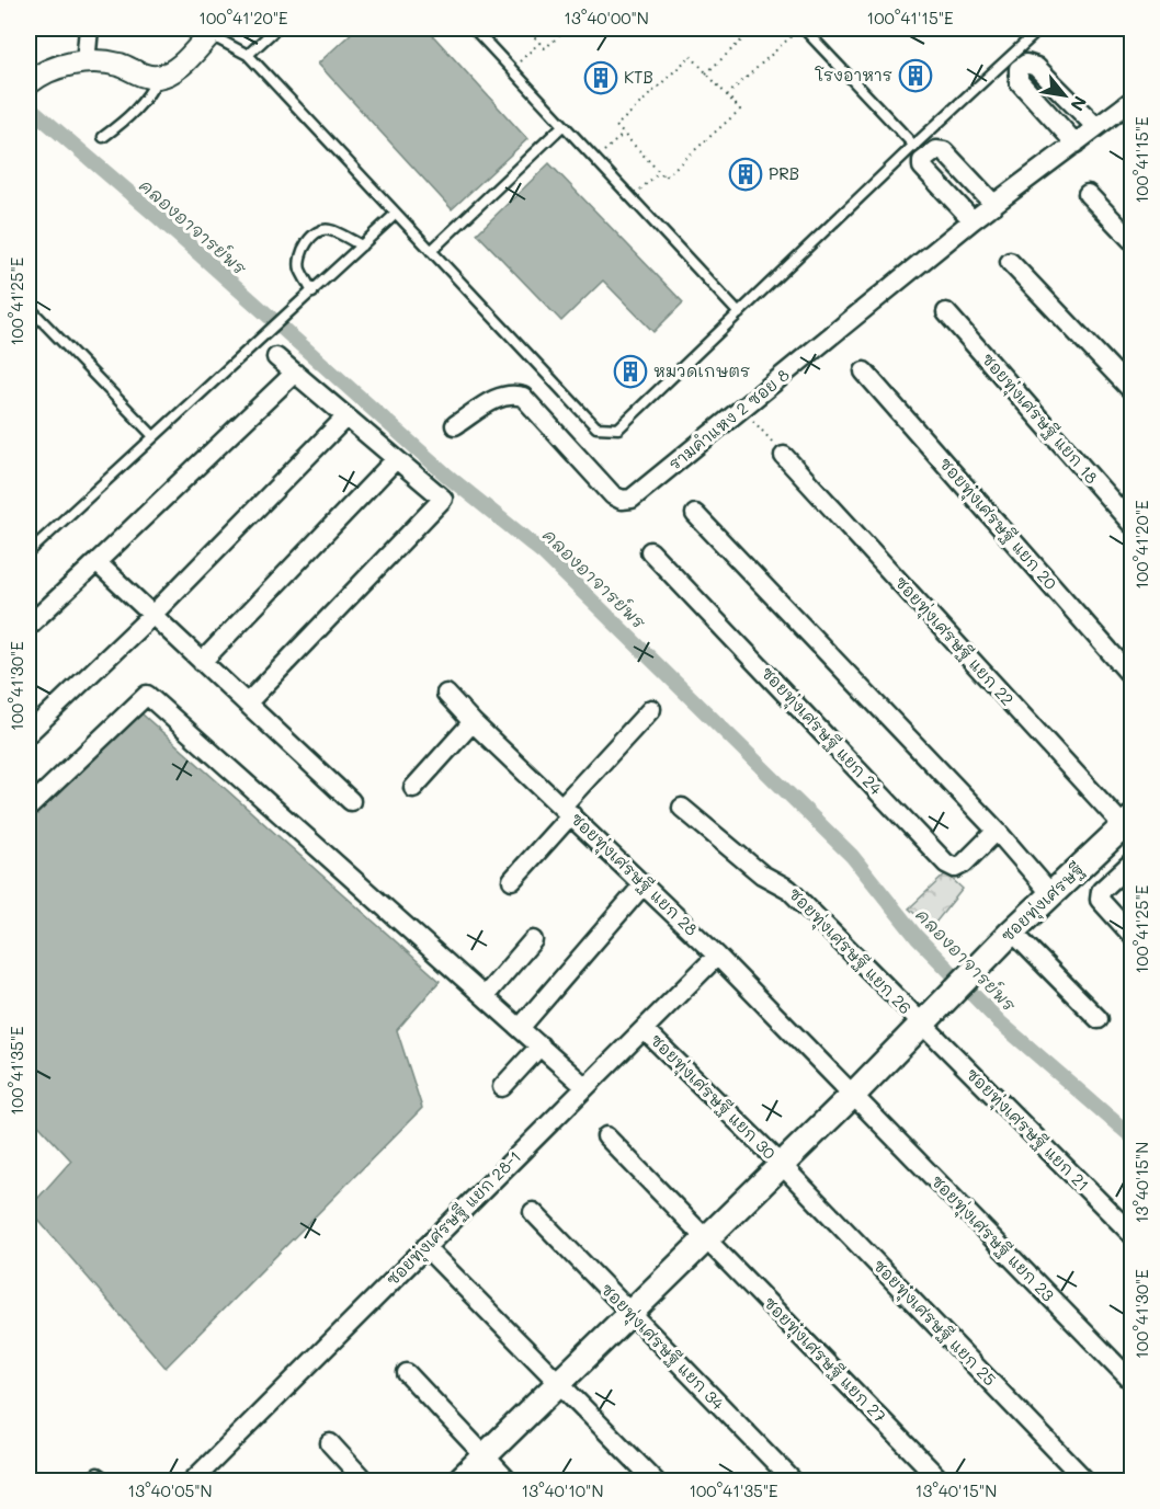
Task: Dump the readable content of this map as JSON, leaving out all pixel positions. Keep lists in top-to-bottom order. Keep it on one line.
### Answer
{"streets":{"main road":["ซอยทุ่งเศรษฐี"],"street":["ซอยทุ่งเศรษฐี แยก 18","รามคำแหง 2 ซอย 8","ซอยทุ่งเศรษฐี แยก 20","ซอยทุ่งเศรษฐี แยก 22","ซอยทุ่งเศรษฐี แยก 24","ซอยทุ่งเศรษฐี แยก 28","ซอยทุ่งเศรษฐี แยก 26","ซอยทุ่งเศรษฐี แยก 30","ซอยทุ่งเศรษฐี แยก 21","ซอยทุ่งเศรษฐี แยก 28-1","ซอยทุ่งเศรษฐี แยก 23","ซอยทุ่งเศรษฐี แยก 25","ซอยทุ่งเศรษฐี แยก 34","ซอยทุ่งเศรษฐี แยก 27"]},"crossings":[["ซอยทุ่งเศรษฐี แยก 22","ซอยทุ่งเศรษฐี"],["ซอยทุ่งเศรษฐี แยก 28","ซอยทุ่งเศรษฐี"],["ซอยทุ่งเศรษฐี แยก 28","ซอยทุ่งเศรษฐี แยก 28-1"],["ซอยทุ่งเศรษฐี แยก 28","ซอยทุ่งเศรษฐี แยก 23"],["ซอยทุ่งเศรษฐี","ซอยทุ่งเศรษฐี แยก 26"],["ซอยทุ่งเศรษฐี","ซอยทุ่งเศรษฐี แยก 30"],["ซอยทุ่งเศรษฐี","ซอยทุ่งเศรษฐี แยก 21"],["ซอยทุ่งเศรษฐี","ซอยทุ่งเศรษฐี แยก 23"],["ซอยทุ่งเศรษฐี","ซอยทุ่งเศรษฐี แยก 25"],["ซอยทุ่งเศรษฐี","ซอยทุ่งเศรษฐี แยก 34"],["ซอยทุ่งเศรษฐี","ซอยทุ่งเศรษฐี แยก 27"],["ซอยทุ่งเศรษฐี แยก 26","ซอยทุ่งเศรษฐี แยก 21"],["ซอยทุ่งเศรษฐี แยก 30","ซอยทุ่งเศรษฐี แยก 28-1"],["ซอยทุ่งเศรษฐี แยก 30","ซอยทุ่งเศรษฐี แยก 25"]],"water":["คลองอาจารย์พร"],"places":{"building":["โรงอาหาร","KTB","PRB","หมวดเกษตร"]},"north":"bottom right","coordinates":["100°41'20\"E","13°40'00\"N","100°41'15\"E","100°41'25\"E","100°41'30\"E","100°41'35\"E","13°40'15\"N","13°40'05\"N","13°40'10\"N"]}
